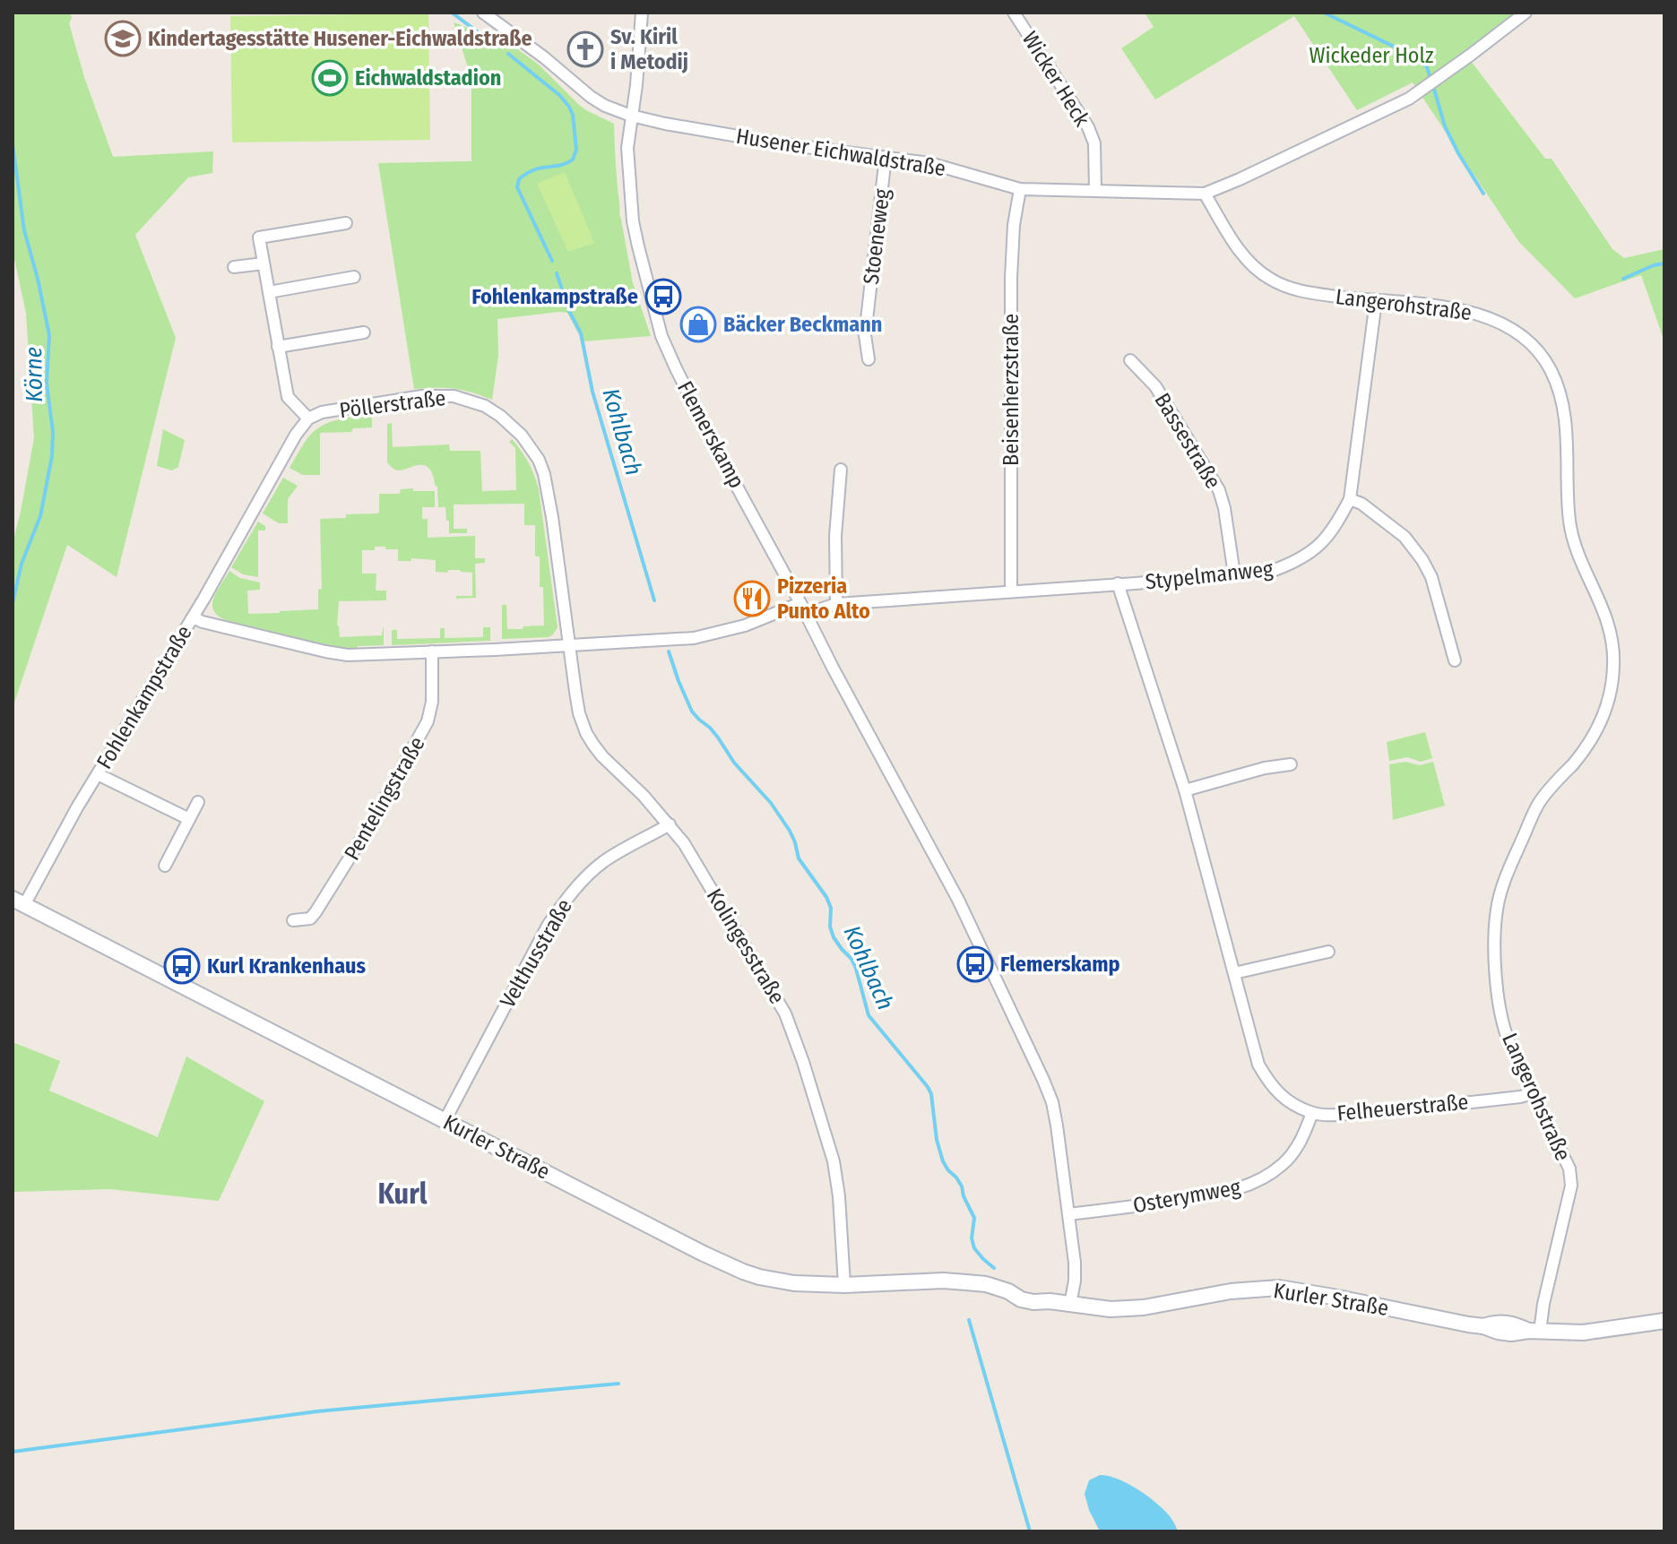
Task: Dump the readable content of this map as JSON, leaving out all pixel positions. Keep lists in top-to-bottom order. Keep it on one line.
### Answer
{"streets":{"main road":["Kurler Straße"],"street":["Wicker Heck","Husener Eichwaldstraße","Stoeneweg","Langerohstraße","Beisenherzstraße","Pöllerstraße","Flemerskamp","Bassestraße","Stypelmanweg","Fohlenkampstraße","Pentelingstraße","Kolingesstraße","Velthusstraße","Felheuerstraße","Osterymweg"]},"crossings":[["Wicker Heck","Husener Eichwaldstraße"],["Husener Eichwaldstraße","Stoeneweg"],["Husener Eichwaldstraße","Langerohstraße"],["Husener Eichwaldstraße","Beisenherzstraße"],["Husener Eichwaldstraße","Flemerskamp"],["Langerohstraße","Stypelmanweg"],["Langerohstraße","Felheuerstraße"],["Langerohstraße","Kurler Straße"],["Beisenherzstraße","Stypelmanweg"],["Pöllerstraße","Fohlenkampstraße"],["Pöllerstraße","Kolingesstraße"],["Flemerskamp","Stypelmanweg"],["Flemerskamp","Fohlenkampstraße"],["Flemerskamp","Kurler Straße"],["Flemerskamp","Osterymweg"],["Bassestraße","Stypelmanweg"],["Stypelmanweg","Fohlenkampstraße"],["Stypelmanweg","Felheuerstraße"],["Fohlenkampstraße","Pentelingstraße"],["Fohlenkampstraße","Kolingesstraße"],["Fohlenkampstraße","Kurler Straße"],["Kolingesstraße","Velthusstraße"],["Kolingesstraße","Kurler Straße"],["Velthusstraße","Kurler Straße"],["Felheuerstraße","Osterymweg"]],"districts":["Kurl"],"water":["Körne","Kohlbach"],"parks":["Wickeder Holz"],"places":{"school or university":["Kindertagesstätte Husener-Eichwaldstraße"],"church":["Sv. Kiril i Metodij"],"sports":["Eichwaldstadion"],"bus stop":["Fohlenkampstraße","Flemerskamp","Kurl Krankenhaus"],"shop":["Bäcker Beckmann"],"restaurant":["Pizzeria Punto Alto"]}}
